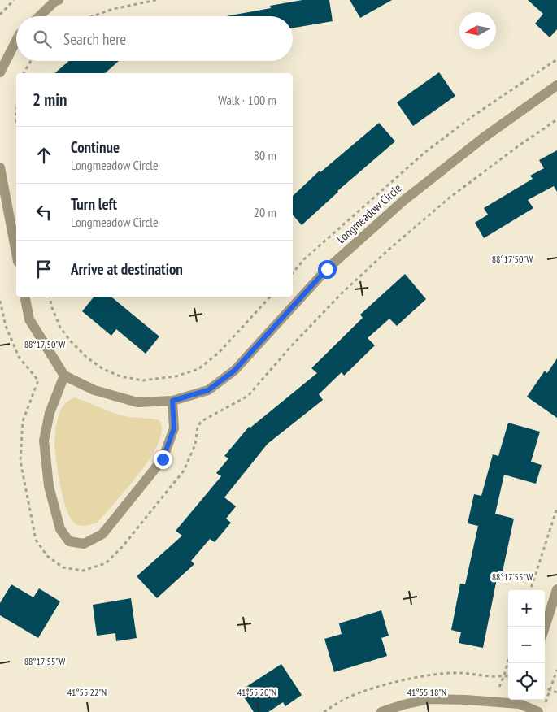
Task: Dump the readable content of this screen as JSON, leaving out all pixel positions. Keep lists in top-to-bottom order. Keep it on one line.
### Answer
{"streets":{"street":["Longmeadow Circle"]},"north":"left","page":{"search":"Search here","heading":["2 min","Walk · 100 m"],"list":[["Continue","Longmeadow Circle","80 m"],["Turn left","Longmeadow Circle","20 m"],"Arrive at destination"],"map_buttons":["+","−"]},"coordinates":["88°17'50\"W","88°17'55\"W","41°55'22\"N","41°55'20\"N","41°55'18\"N"]}
